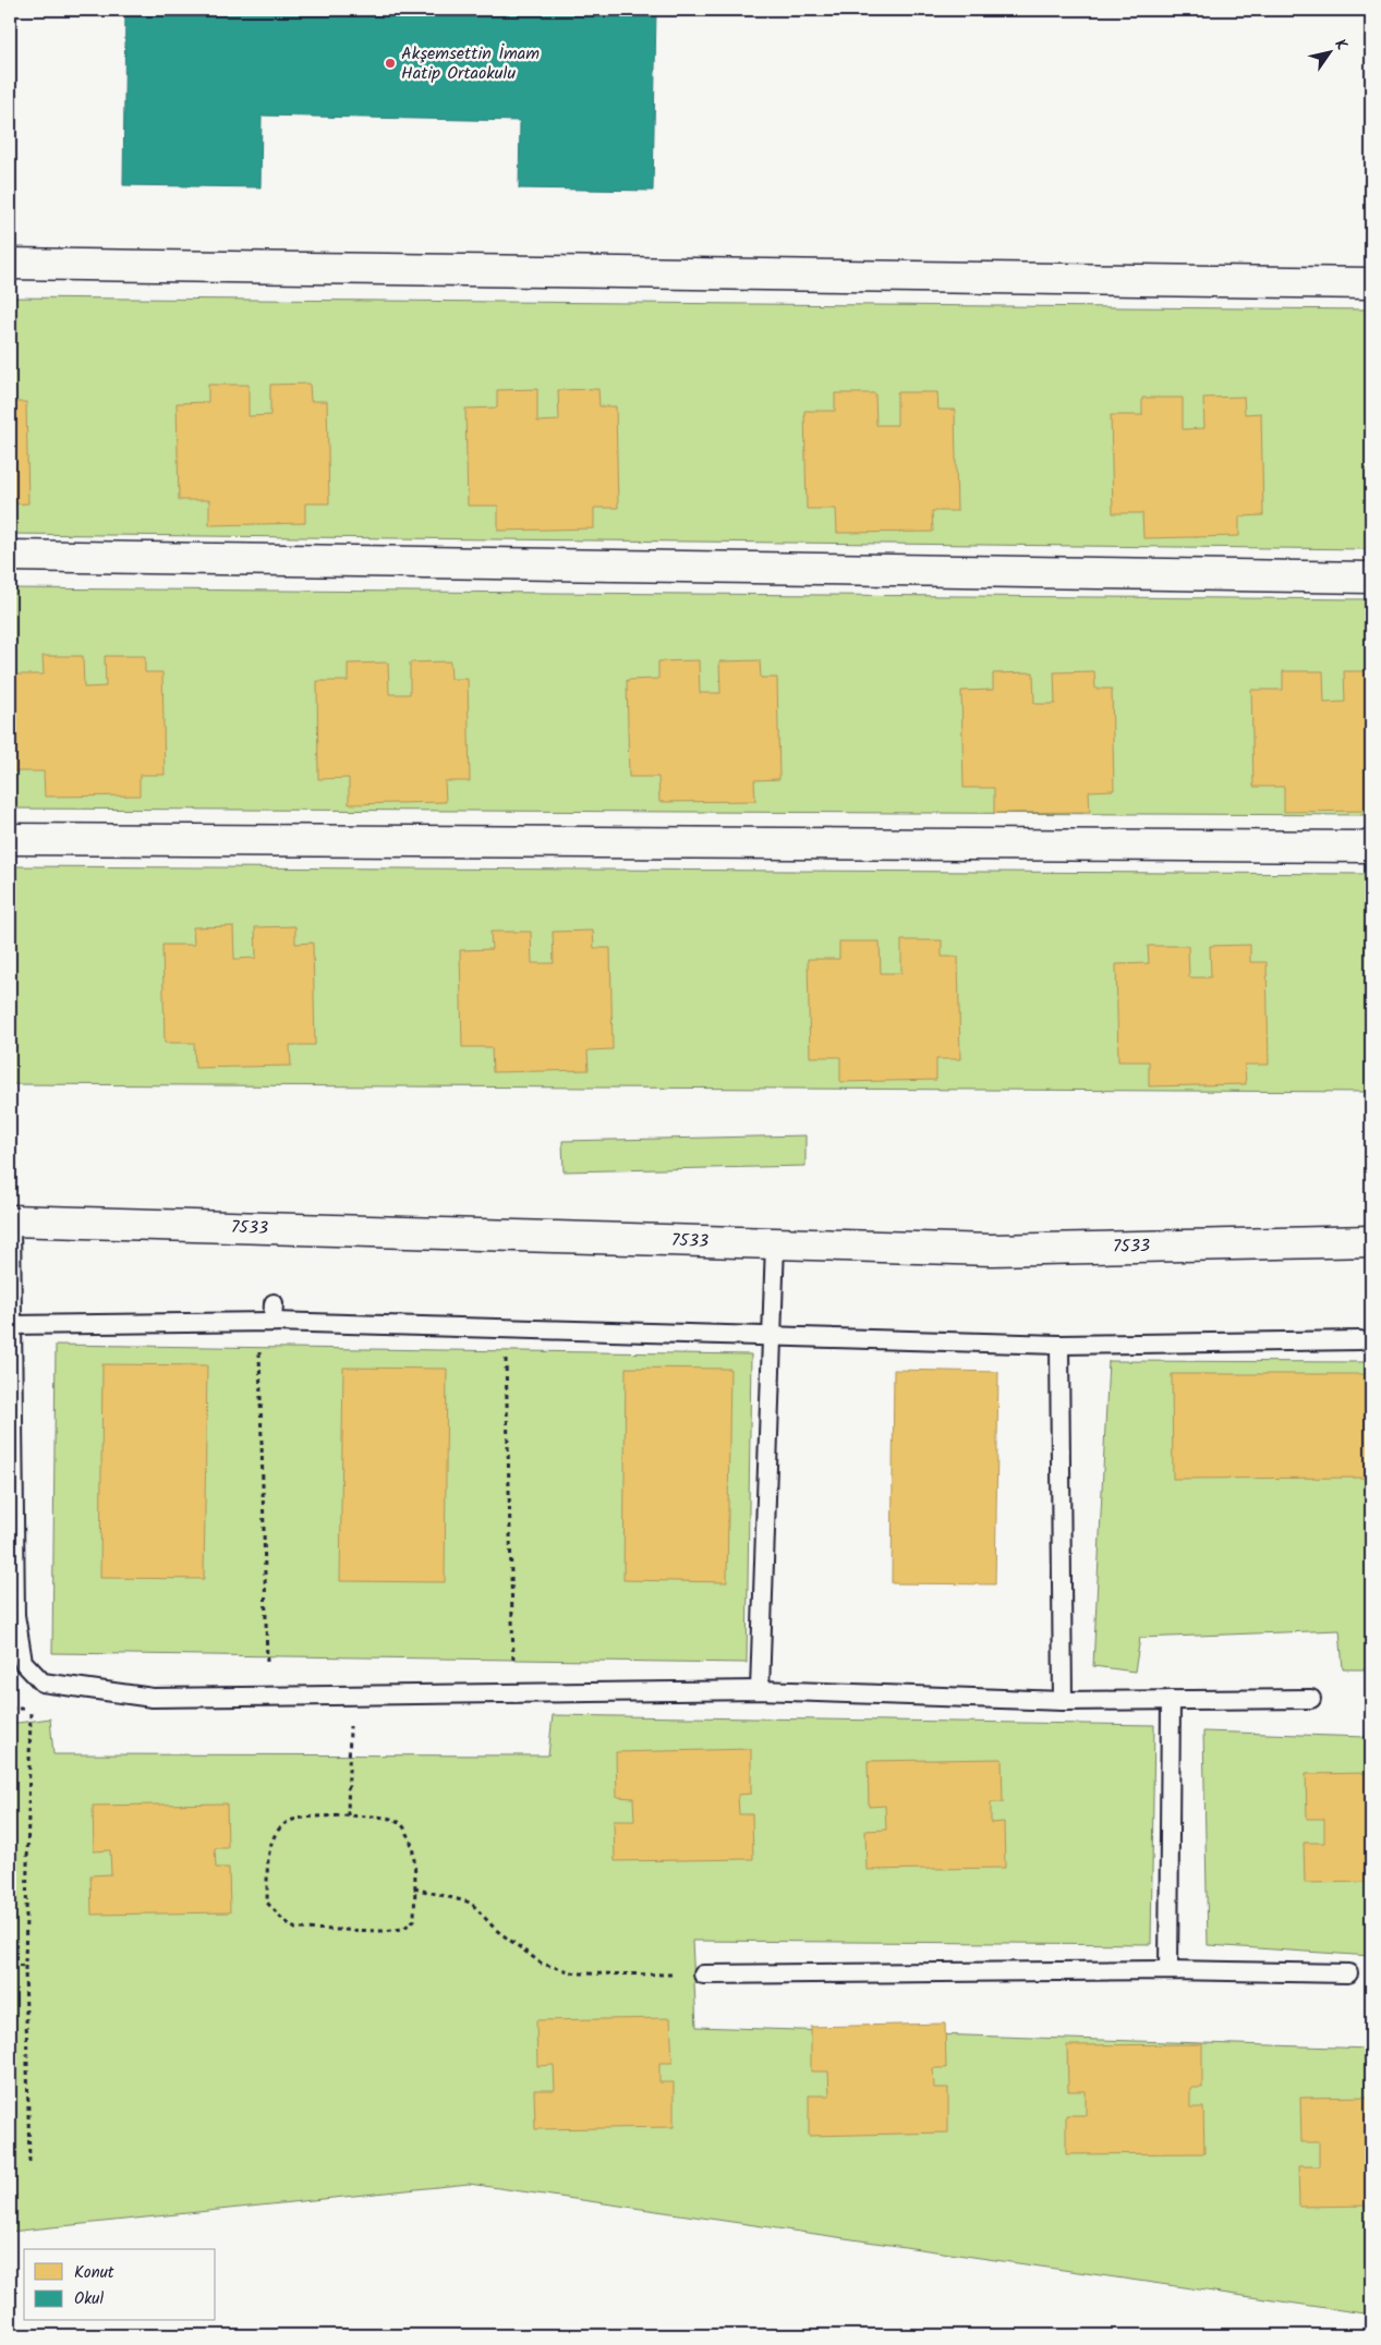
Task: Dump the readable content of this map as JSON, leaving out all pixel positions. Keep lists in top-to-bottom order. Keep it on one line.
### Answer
{"streets":{"street":["7533"]},"places":["Akşemsettin İmam Hatip Ortaokulu"],"legend":["Konut","Okul"],"north":"top right"}
